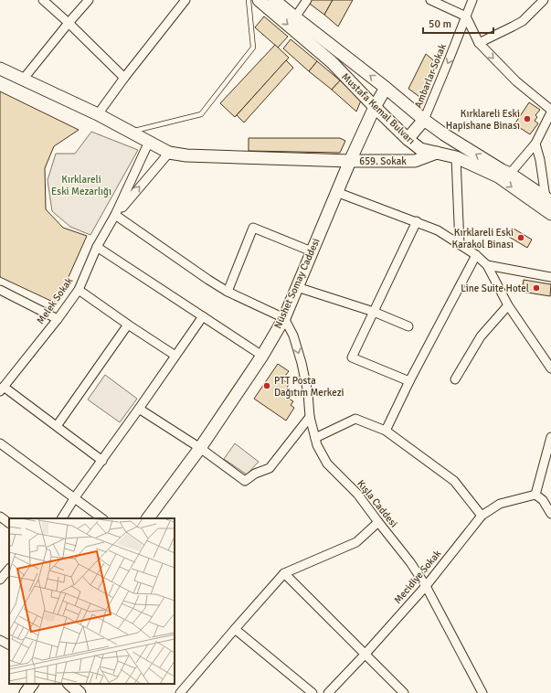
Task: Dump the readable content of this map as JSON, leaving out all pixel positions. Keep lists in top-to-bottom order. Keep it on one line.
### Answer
{"streets":{"street":["Ambarlar Sokak","Mustafa Kemal Bulvarı","659. Sokak","Nüshet Somay Caddesi","Melek Sokak","Kışla Caddesi","Mecidiye Sokak"]},"crossings":[["Ambarlar Sokak","Mustafa Kemal Bulvarı"],["Mustafa Kemal Bulvarı","659. Sokak"],["Mustafa Kemal Bulvarı","Nüshet Somay Caddesi"],["659. Sokak","Nüshet Somay Caddesi"],["659. Sokak","Melek Sokak"],["Nüshet Somay Caddesi","Kışla Caddesi"],["Kışla Caddesi","Mecidiye Sokak"]],"one_way":["Ambarlar Sokak"],"parks":["Kırklareli Eski Mezarlığı"],"places":["Kırklareli Eski Hapishane Binası","Kırklareli Eski Karakol Binası","Line Suite Hotel","PTT Posta Dağıtım Merkezi"],"scale_bar":"50 m"}
